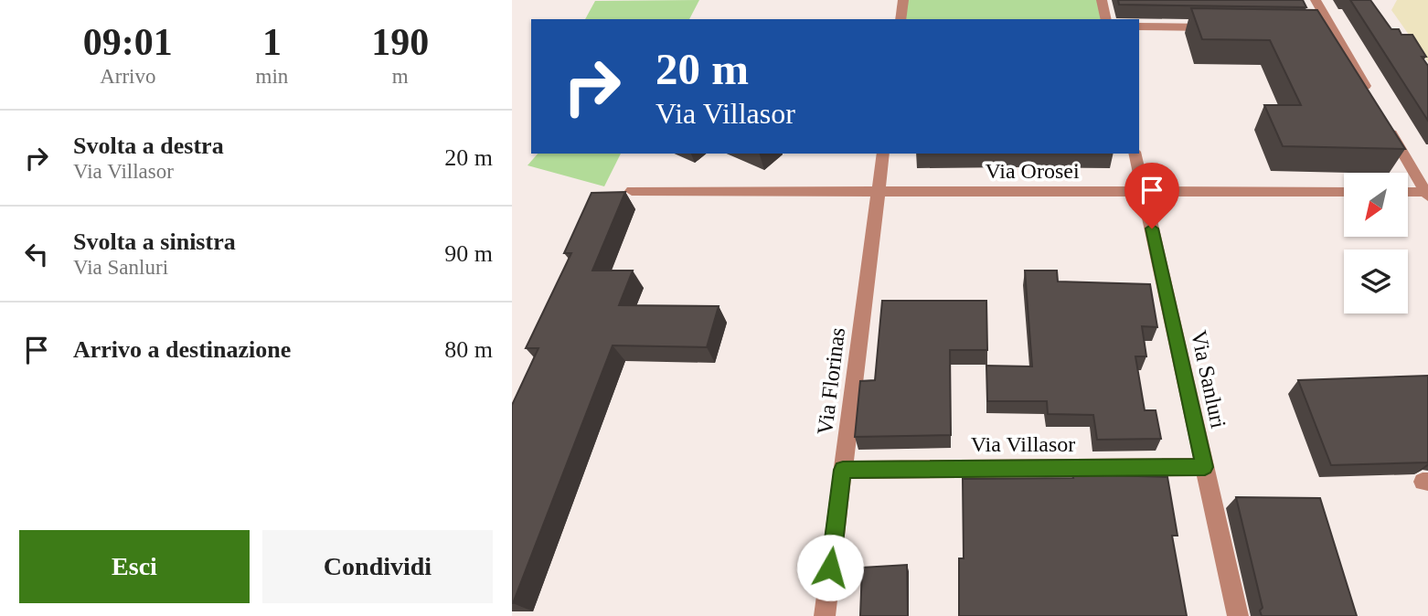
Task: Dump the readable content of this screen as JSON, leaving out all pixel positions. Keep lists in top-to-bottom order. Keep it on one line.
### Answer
{"streets":{"street":["Via Orosei","Via Sanluri","Via Florinas","Via Villasor"]},"crossings":[["Via Orosei","Via Sanluri"],["Via Orosei","Via Florinas"],["Via Sanluri","Via Villasor"],["Via Florinas","Via Villasor"]],"north":"bottom left","page":{"eta":["09:01","Arrivo","1","min","190","m"],"turn":["20 m","Via Villasor"],"list":[{"name":"Svolta a destra","note":"Via Villasor","value":"20 m"},{"name":"Svolta a sinistra","note":"Via Sanluri","value":"90 m"},{"name":"Arrivo a destinazione","value":"80 m"}],"buttons":["Esci","Condividi"]}}
